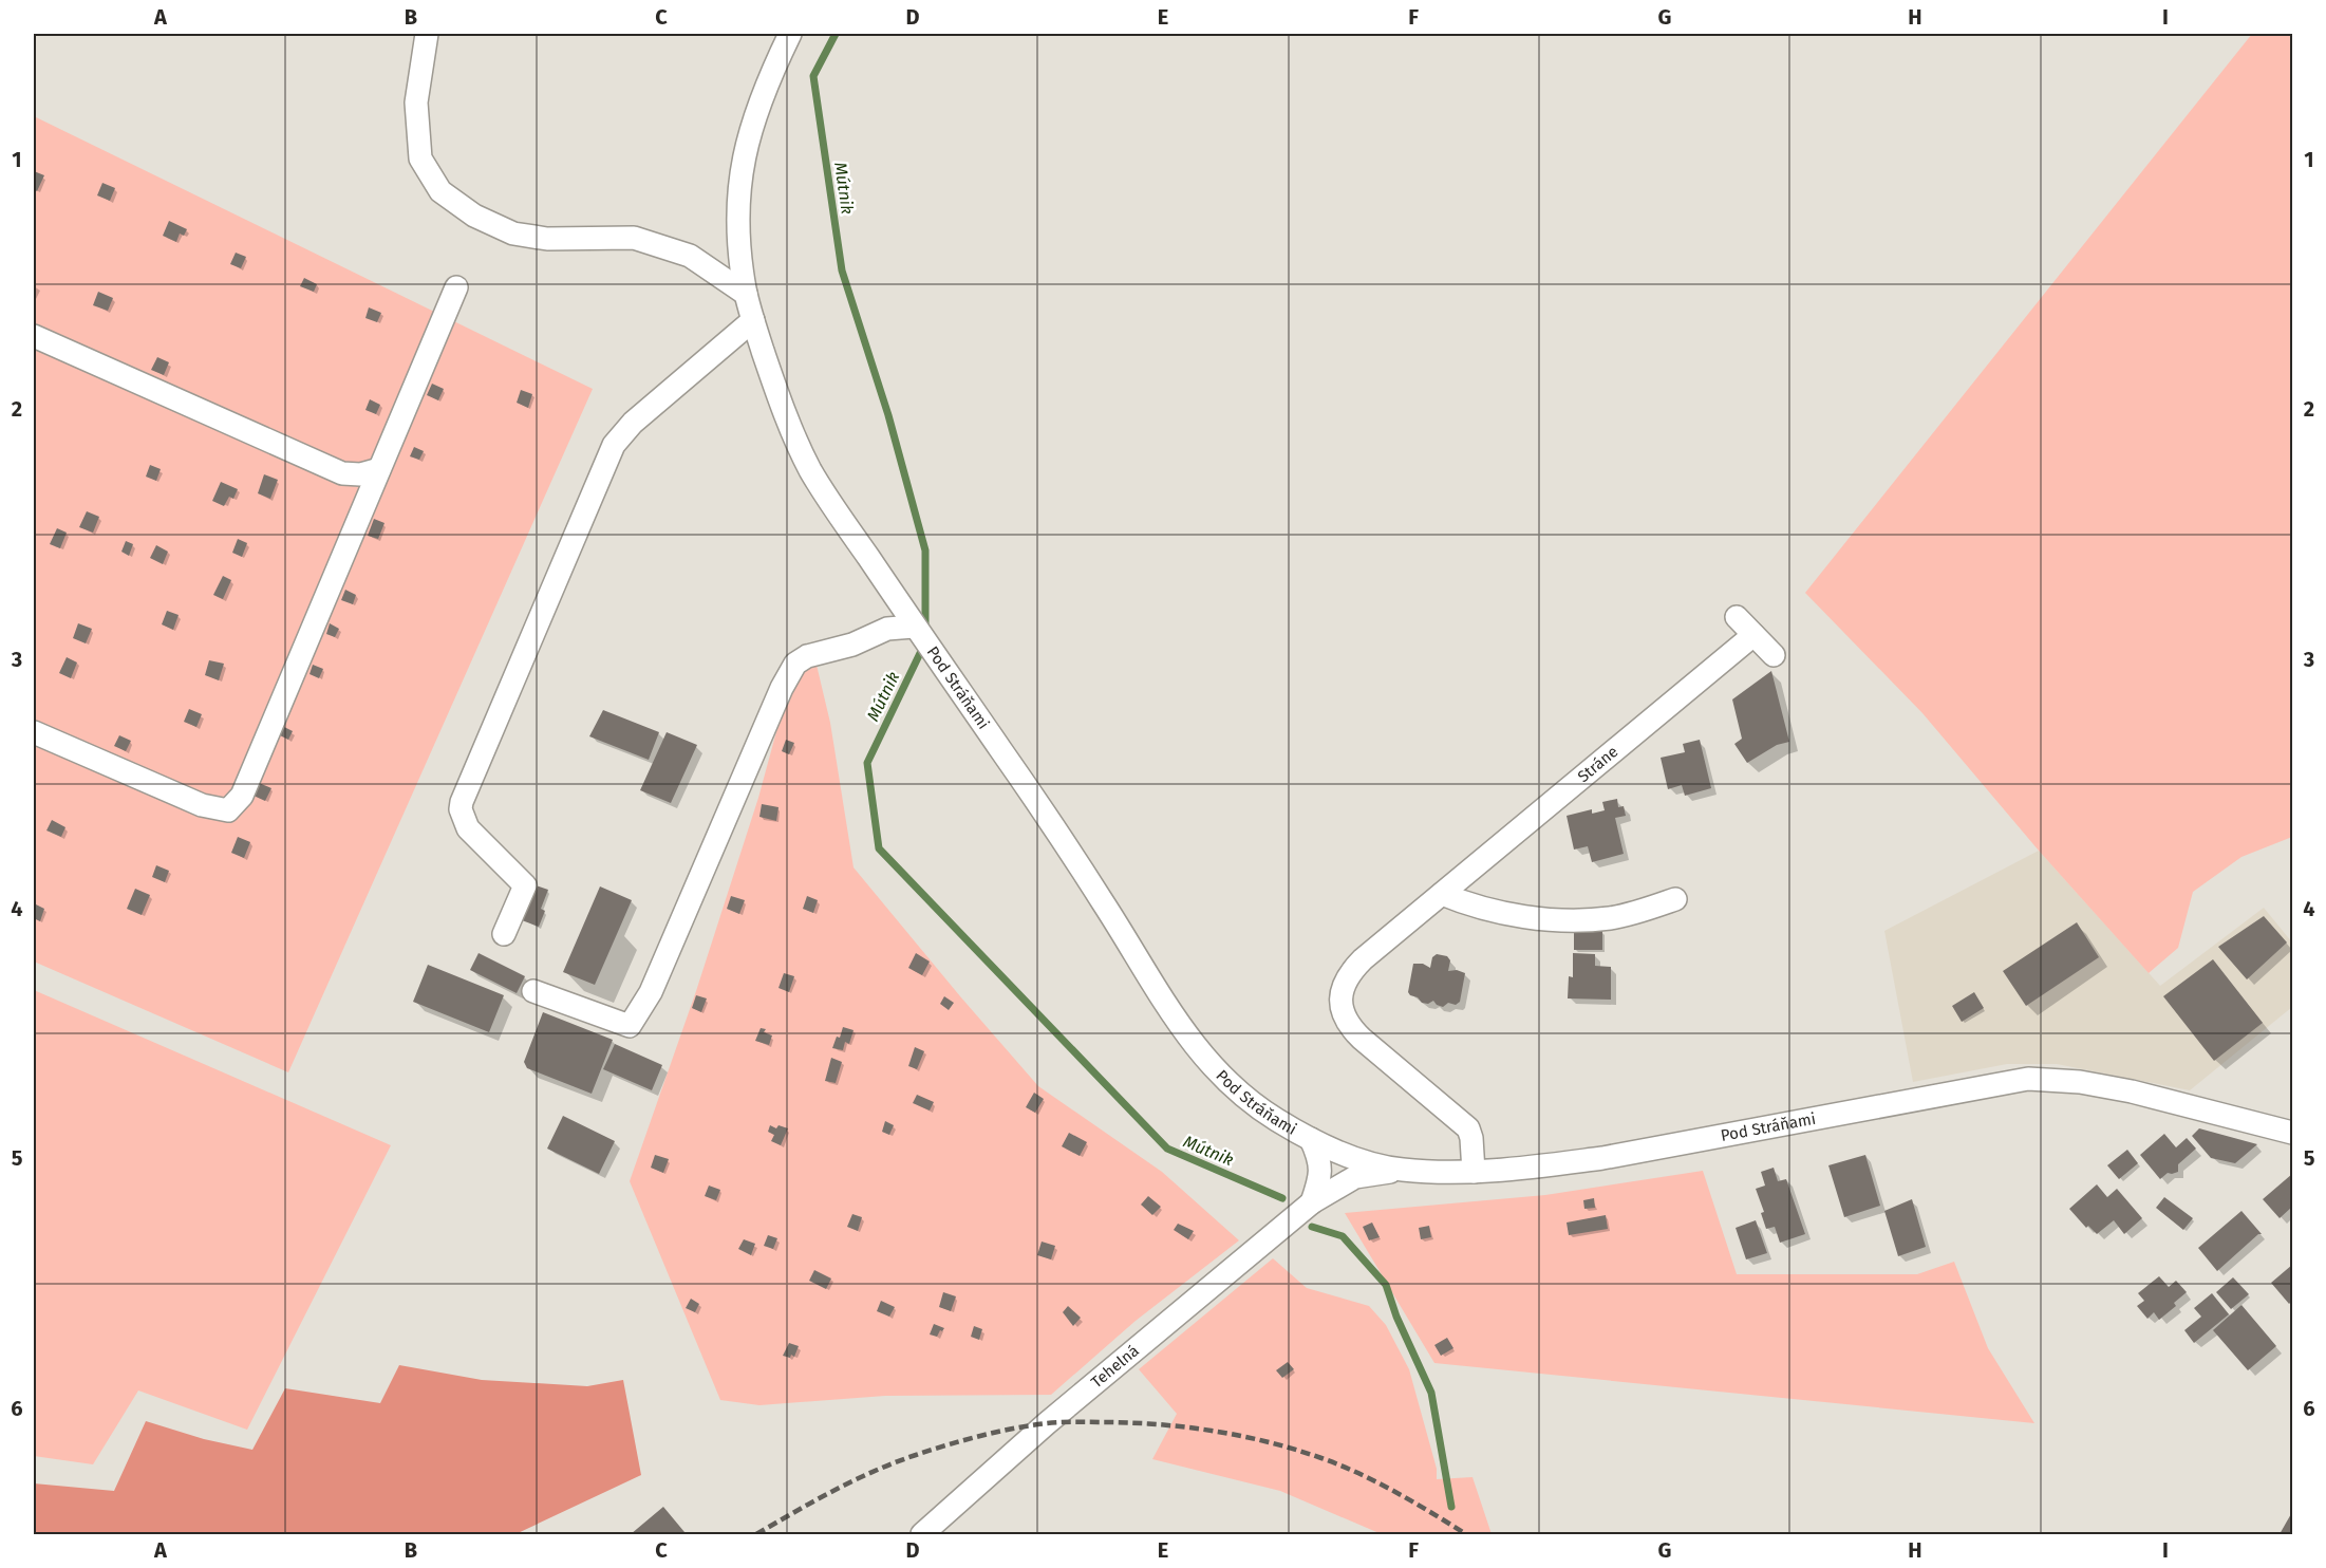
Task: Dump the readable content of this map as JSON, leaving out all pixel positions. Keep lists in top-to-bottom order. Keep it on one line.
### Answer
{"streets":{"street":["Pod Stráňami","Stráne","Tehelná"]},"crossings":[["Pod Stráňami","Stráne"],["Pod Stráňami","Tehelná"]],"water":["Mútnik"],"grid":{"columns":["A","B","C","D","E","F","G","H","I"],"rows":["1","2","3","4","5","6"]}}
